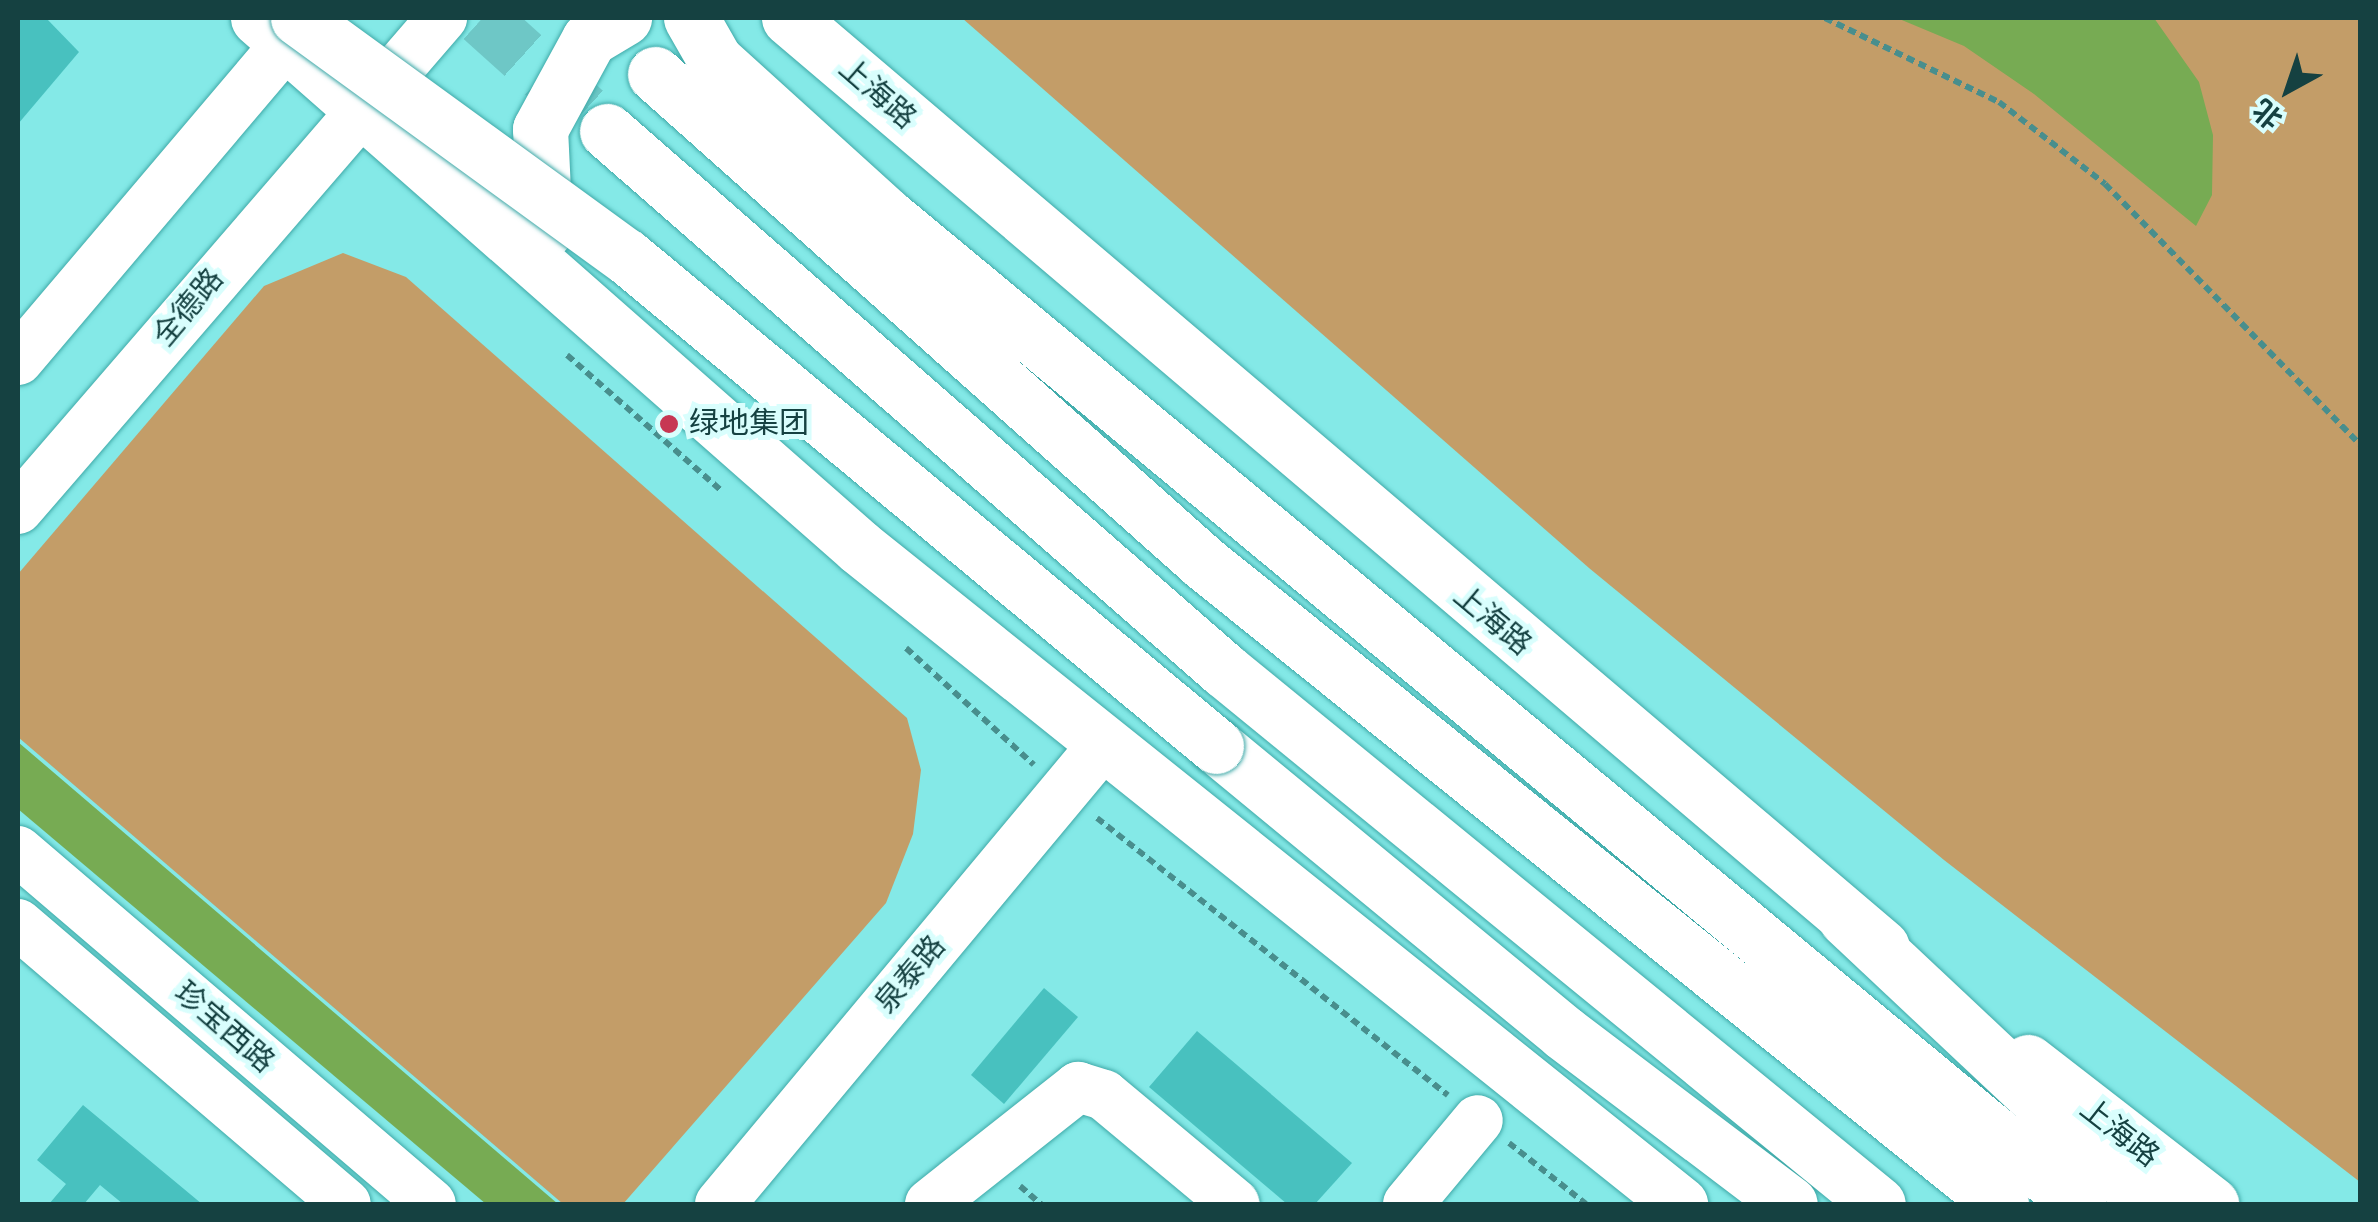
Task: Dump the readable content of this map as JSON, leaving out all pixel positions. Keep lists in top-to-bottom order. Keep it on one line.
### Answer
{"streets":{"main road":["上海路"],"street":["全德路","泉泰路","珍宝西路"]},"places":["绿地集团"],"north":"bottom left"}
